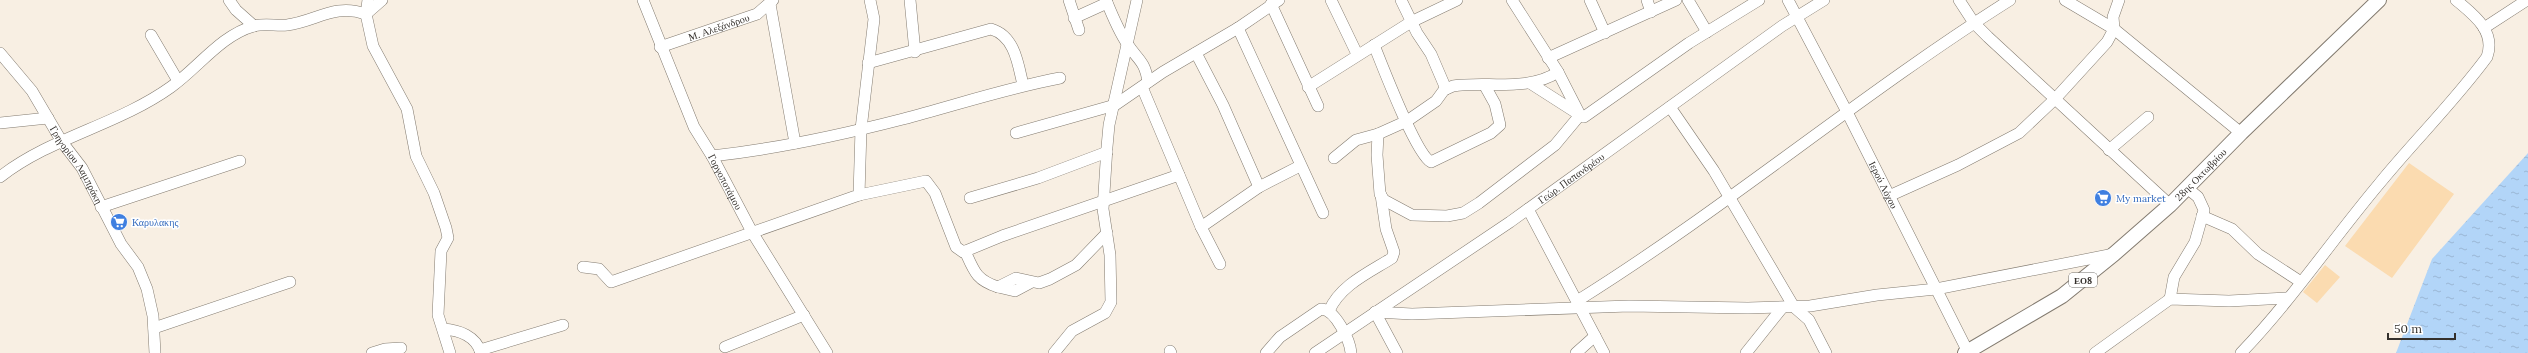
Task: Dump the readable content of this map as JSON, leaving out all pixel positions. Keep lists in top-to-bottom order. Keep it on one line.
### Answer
{"streets":{"main road":["28ης Οκτωβρίου","ΕΟ8"],"street":["Μ. Αλεξάνδρου","Γρηγορίου Λαμπράκη","Γεώρ. Παπανδρέου","Γοργοποτάμου","Ιερού Λόχου"]},"crossings":[["Μ. Αλεξάνδρου","Γοργοποτάμου"],["28ης Οκτωβρίου","Ιερού Λόχου"],["Γεώρ. Παπανδρέου","Ιερού Λόχου"]],"places":{"supermarket":["My market","Καρυλακης"]},"scale_bar":"50 m"}
